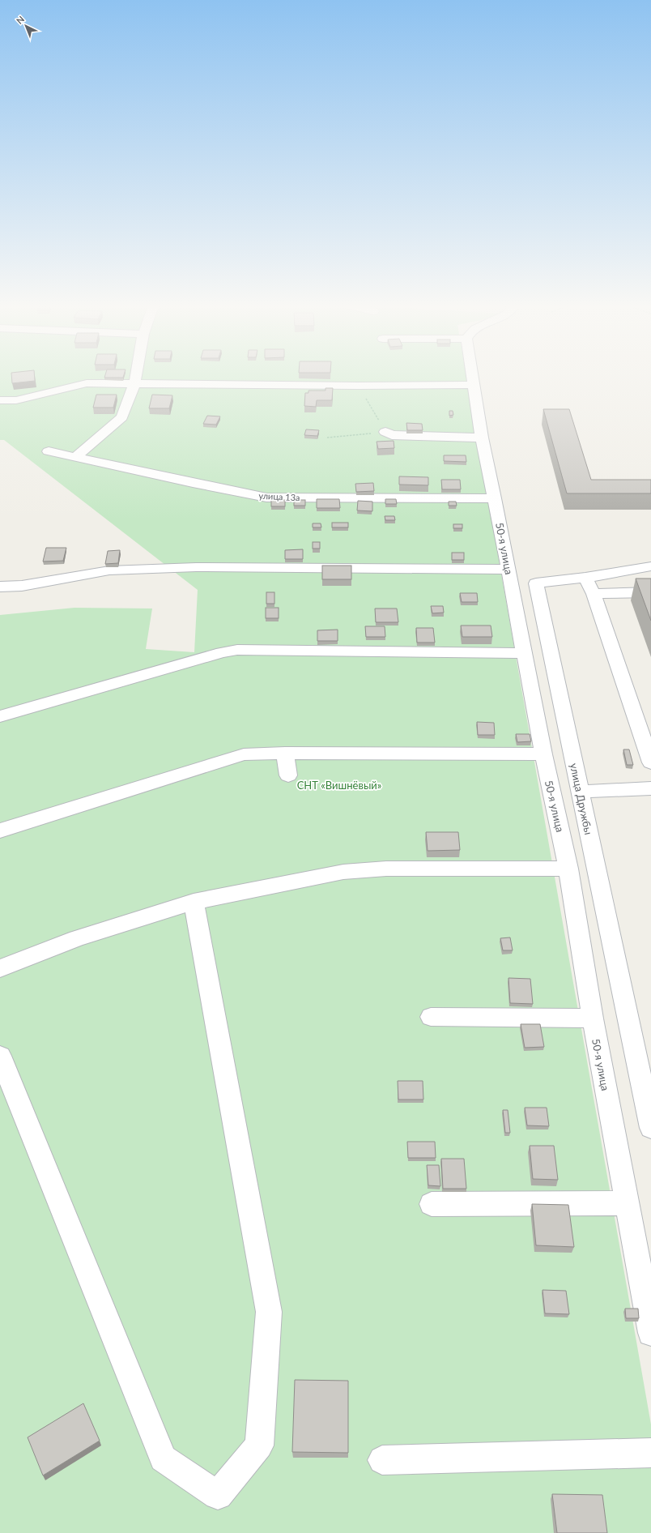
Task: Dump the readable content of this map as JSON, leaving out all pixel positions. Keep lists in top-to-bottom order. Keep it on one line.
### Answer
{"streets":{"street":["улица 13а","50-я улица","улица Дружбы"]},"crossings":[["улица 13а","50-я улица"]],"parks":["СНТ «Вишнёвый»"],"north":"top left"}
